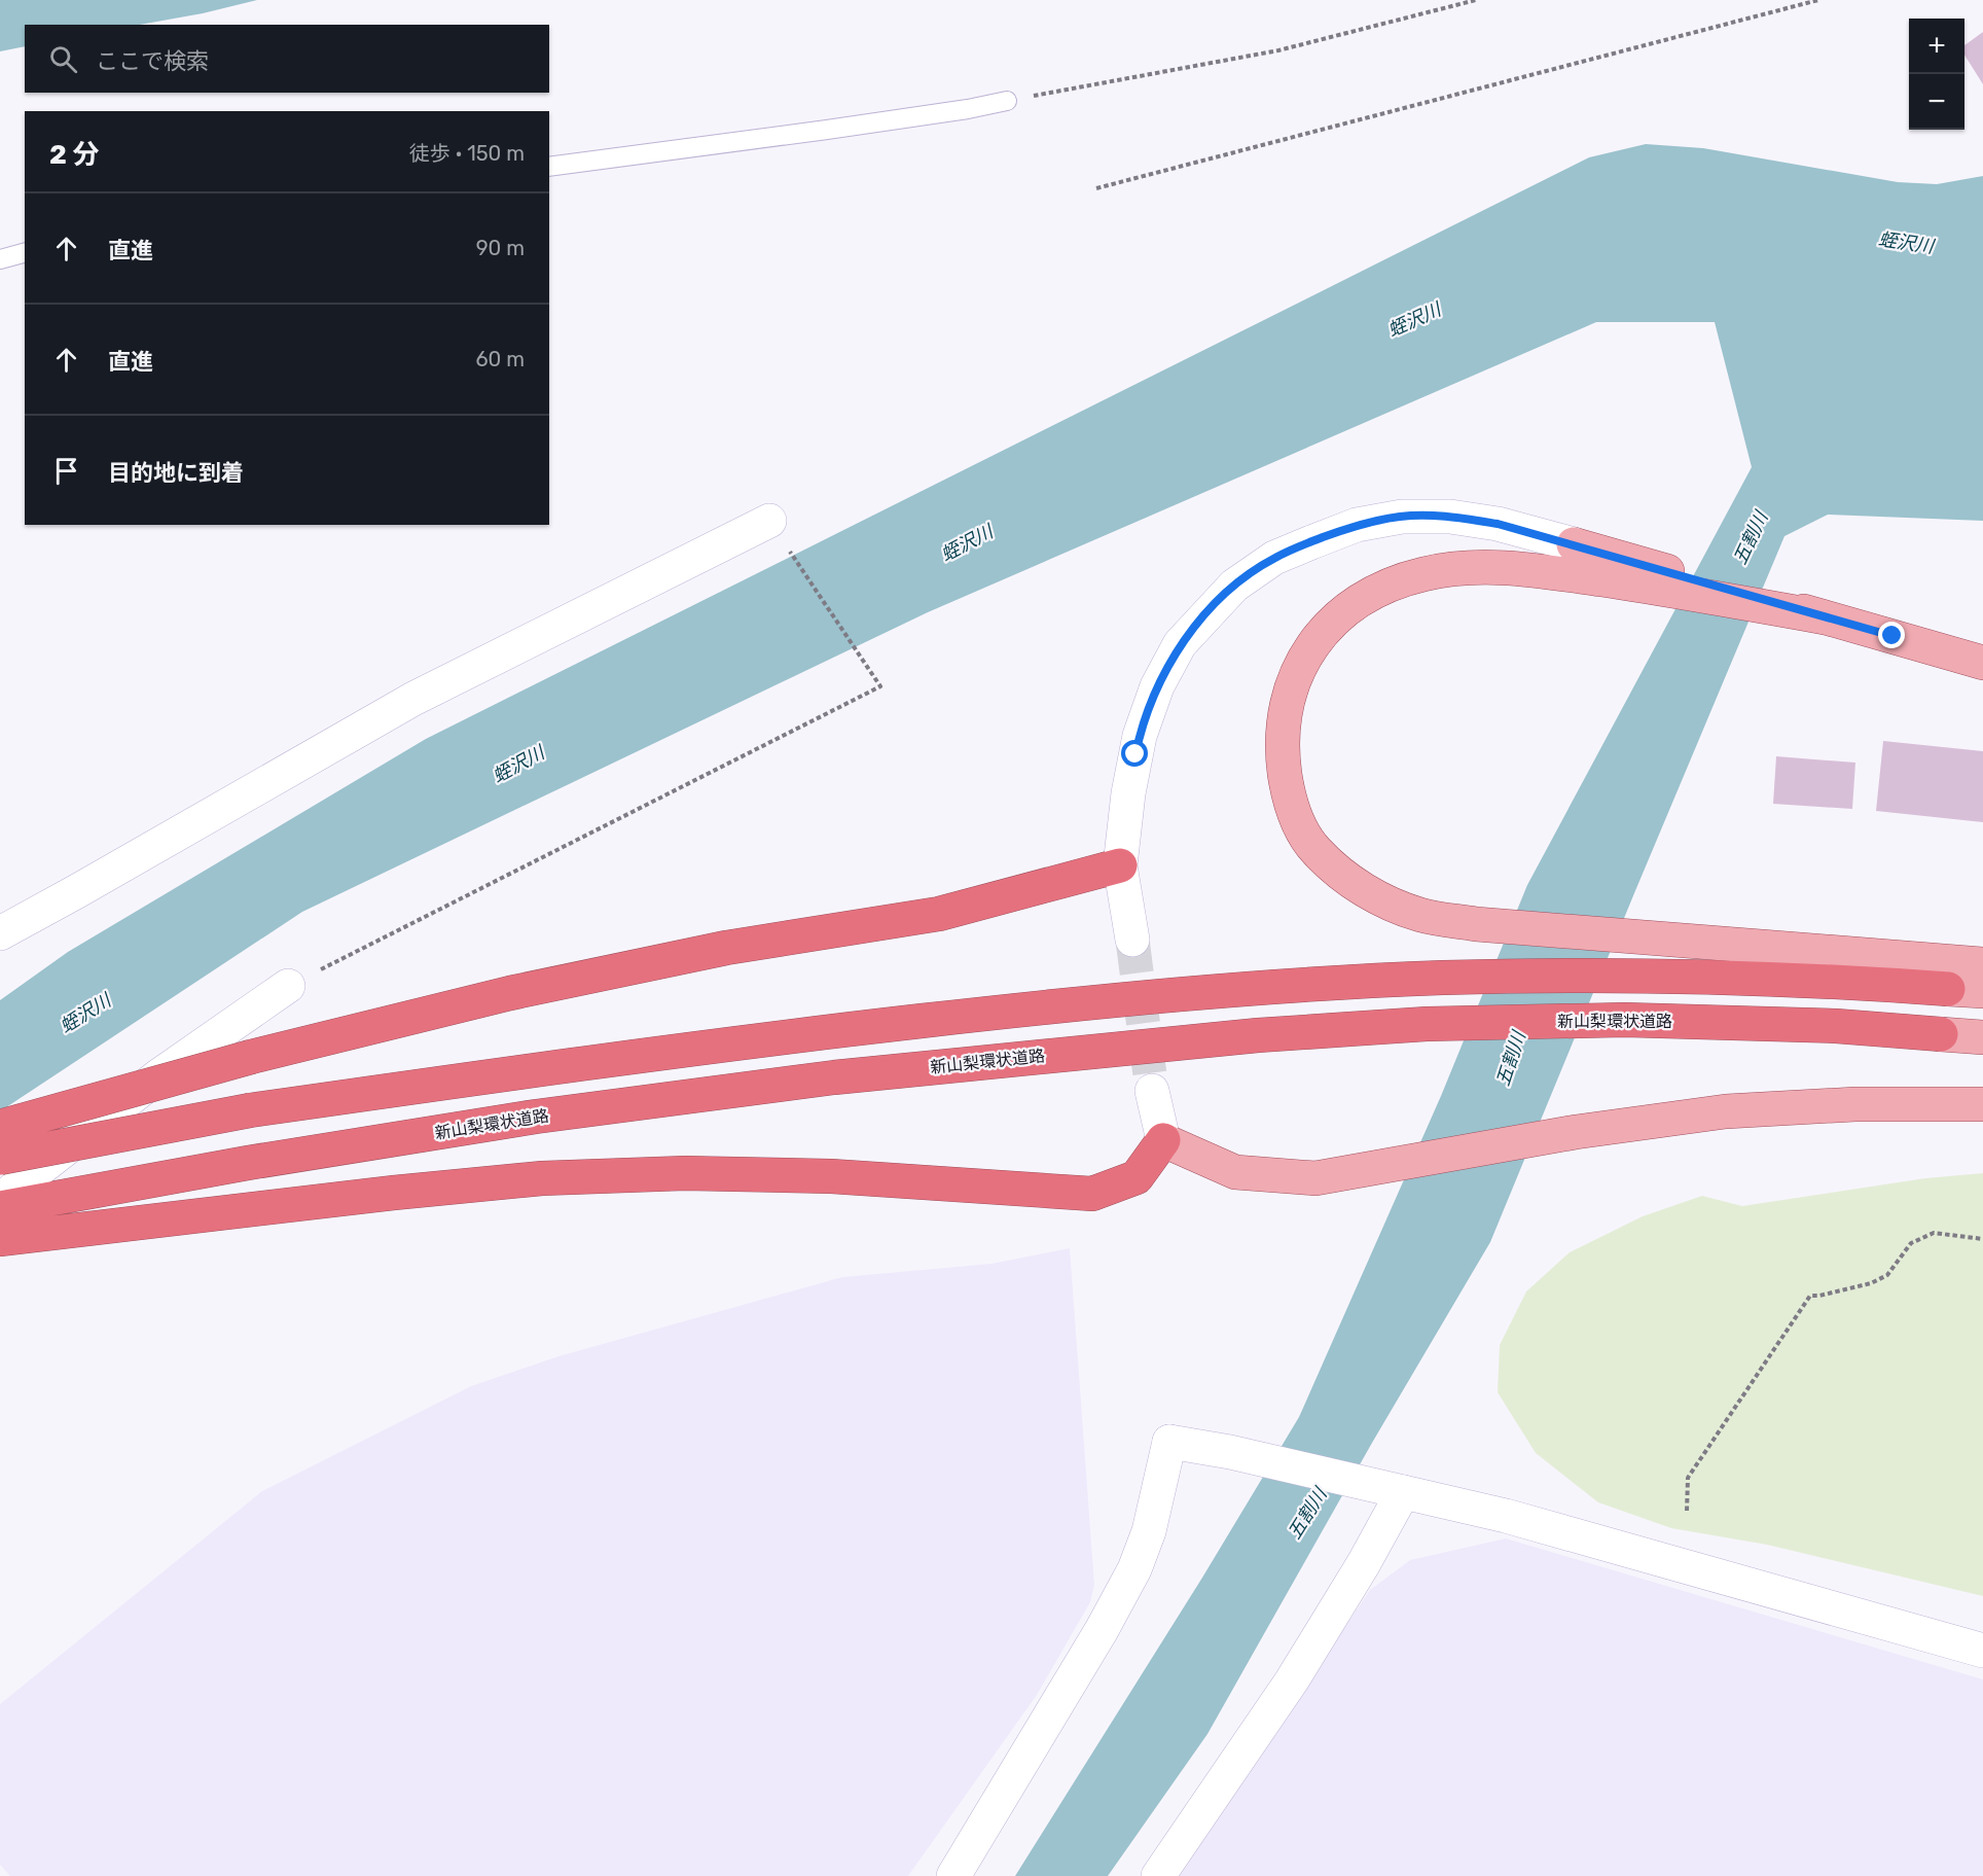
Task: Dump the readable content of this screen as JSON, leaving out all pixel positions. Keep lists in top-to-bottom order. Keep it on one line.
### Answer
{"streets":{"highway":["新山梨環状道路"]},"water":["蛭沢川","五割川"],"page":{"map_buttons":["+","−"],"search":"ここで検索","heading":["2 分","徒歩 · 150 m"],"list":[["直進","90 m"],["直進","60 m"],"目的地に到着"]}}
